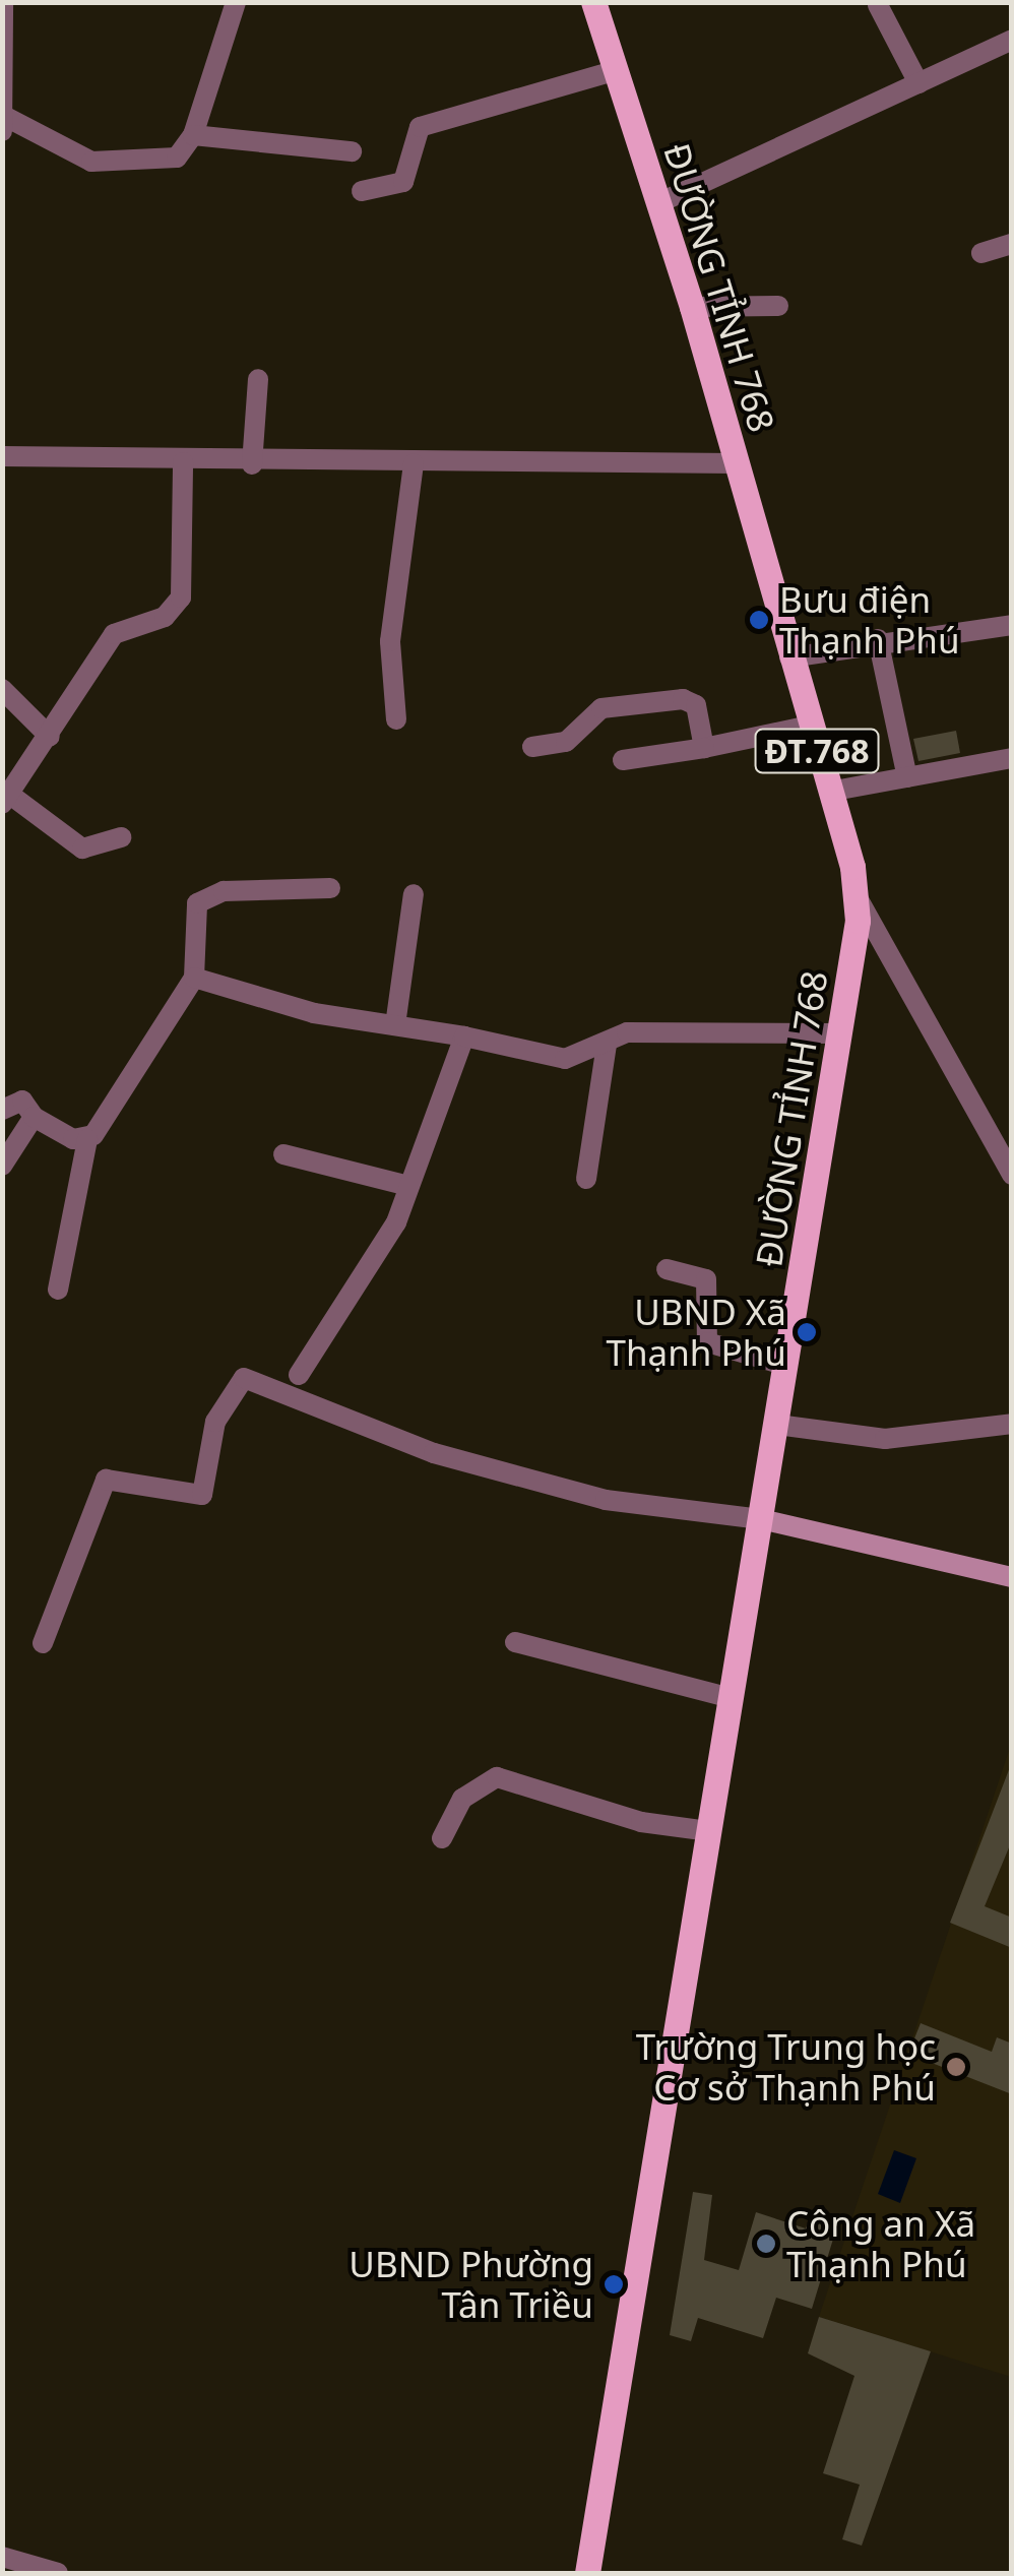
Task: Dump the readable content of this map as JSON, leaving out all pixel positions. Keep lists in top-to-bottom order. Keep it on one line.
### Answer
{"streets":{"main road":["ĐƯỜNG TỈNH 768","ĐT.768"]},"places":["Bưu điện Thạnh Phú","UBND Xã Thạnh Phú","Trường Trung học Cơ sở Thạnh Phú","Công an Xã Thạnh Phú","UBND Phường Tân Triều"]}
